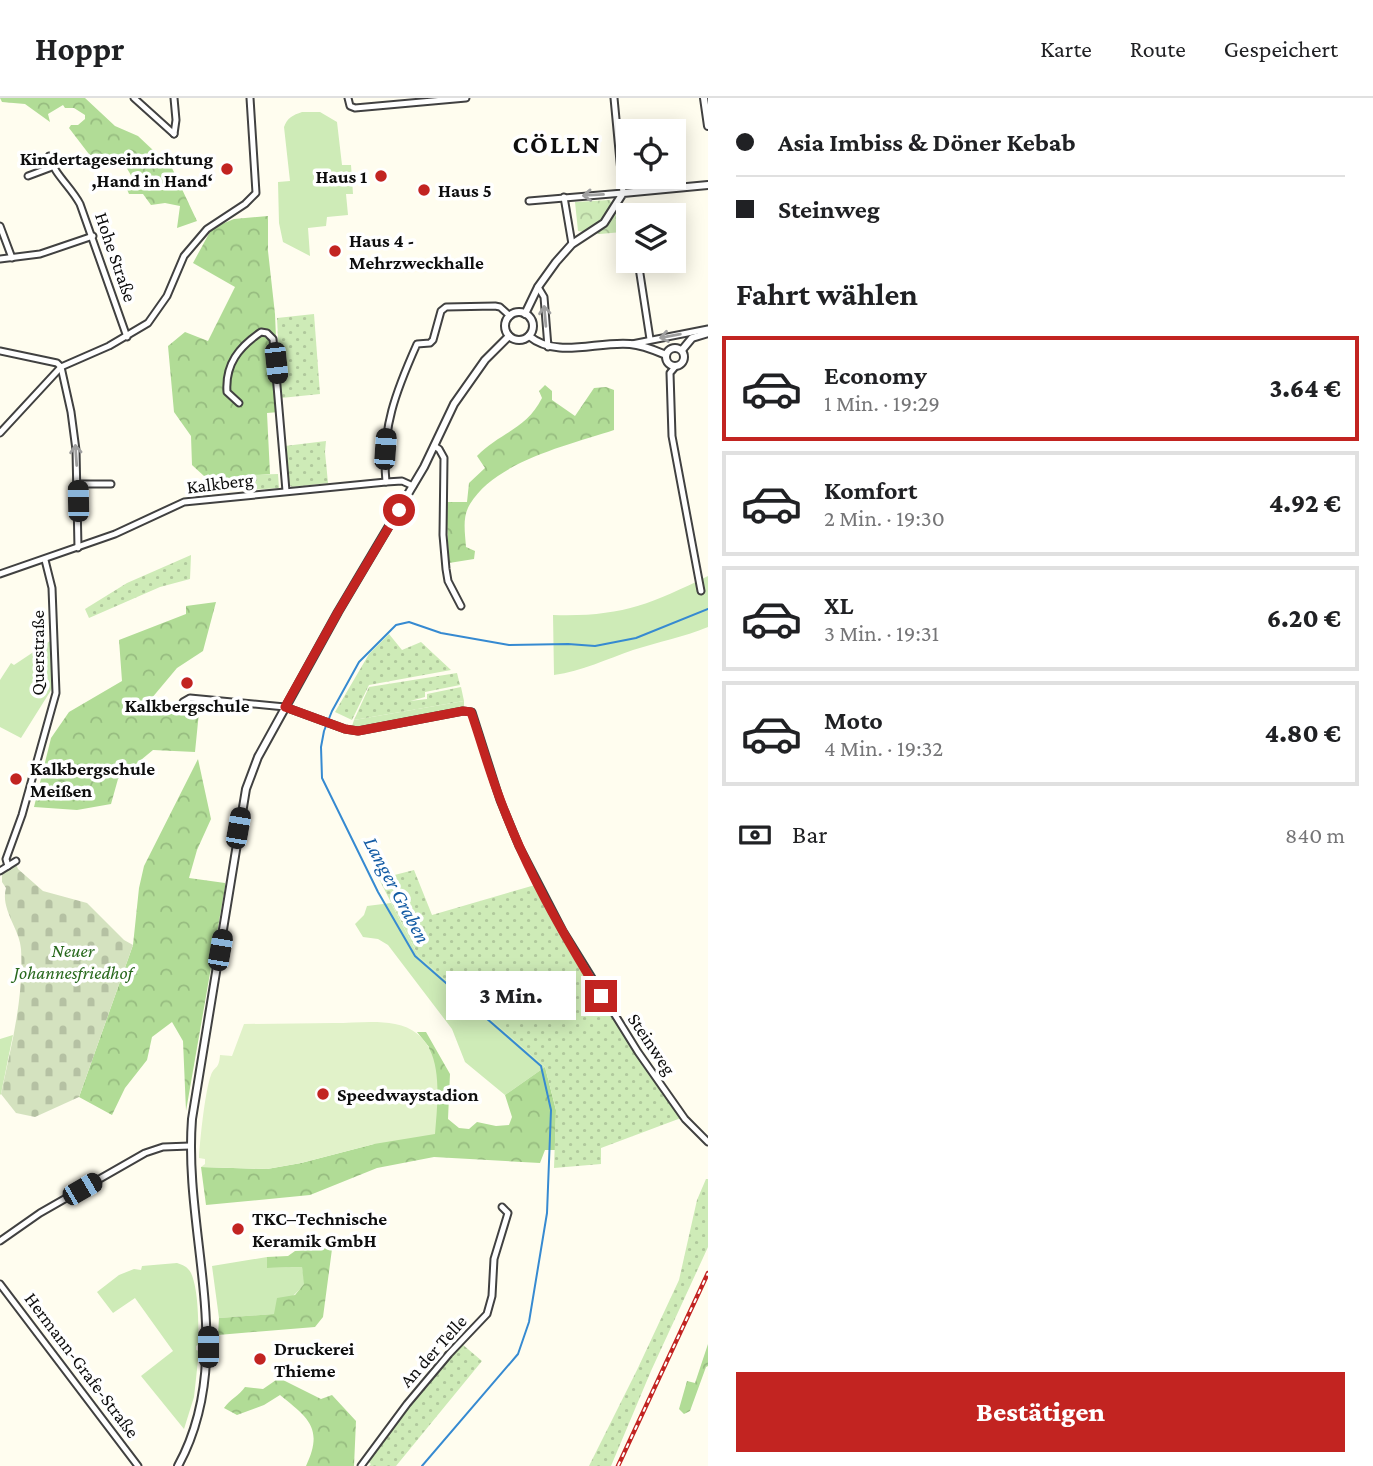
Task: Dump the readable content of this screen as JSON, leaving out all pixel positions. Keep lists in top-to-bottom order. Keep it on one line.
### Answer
{"streets":{"street":["Hohe Straße","Kalkberg","Querstraße","Steinweg","An der Telle","Hermann-Grafe-Straße"]},"crossings":[["Kalkberg","Querstraße"]],"districts":["CÖLLN"],"water":["Langer Graben"],"parks":["Neuer Johannesfriedhof"],"places":["Kindertageseinrichtung ‚Hand in Hand‘","Haus 1","Haus 5","Haus 4 - Mehrzweckhalle","Kalkbergschule","Kalkbergschule Meißen","Speedwaystadion","TKC–Technische Keramik GmbH","Druckerei Thieme"],"page":{"header":"Hoppr","nav":["Karte","Route","Gespeichert"],"banner":["Asia Imbiss & Döner Kebab","Steinweg"],"heading":"Fahrt wählen","list":[{"name":"Economy","note":"1 Min. · 19:29","value":"3.64 €"},{"name":"Komfort","note":"2 Min. · 19:30","value":"4.92 €"},{"name":"XL","note":"3 Min. · 19:31","value":"6.20 €"},{"name":"Moto","note":"4 Min. · 19:32","value":"4.80 €"}],"pay":["Bar","840 m"],"bubble":"3 Min.","buttons":"Bestätigen"}}
